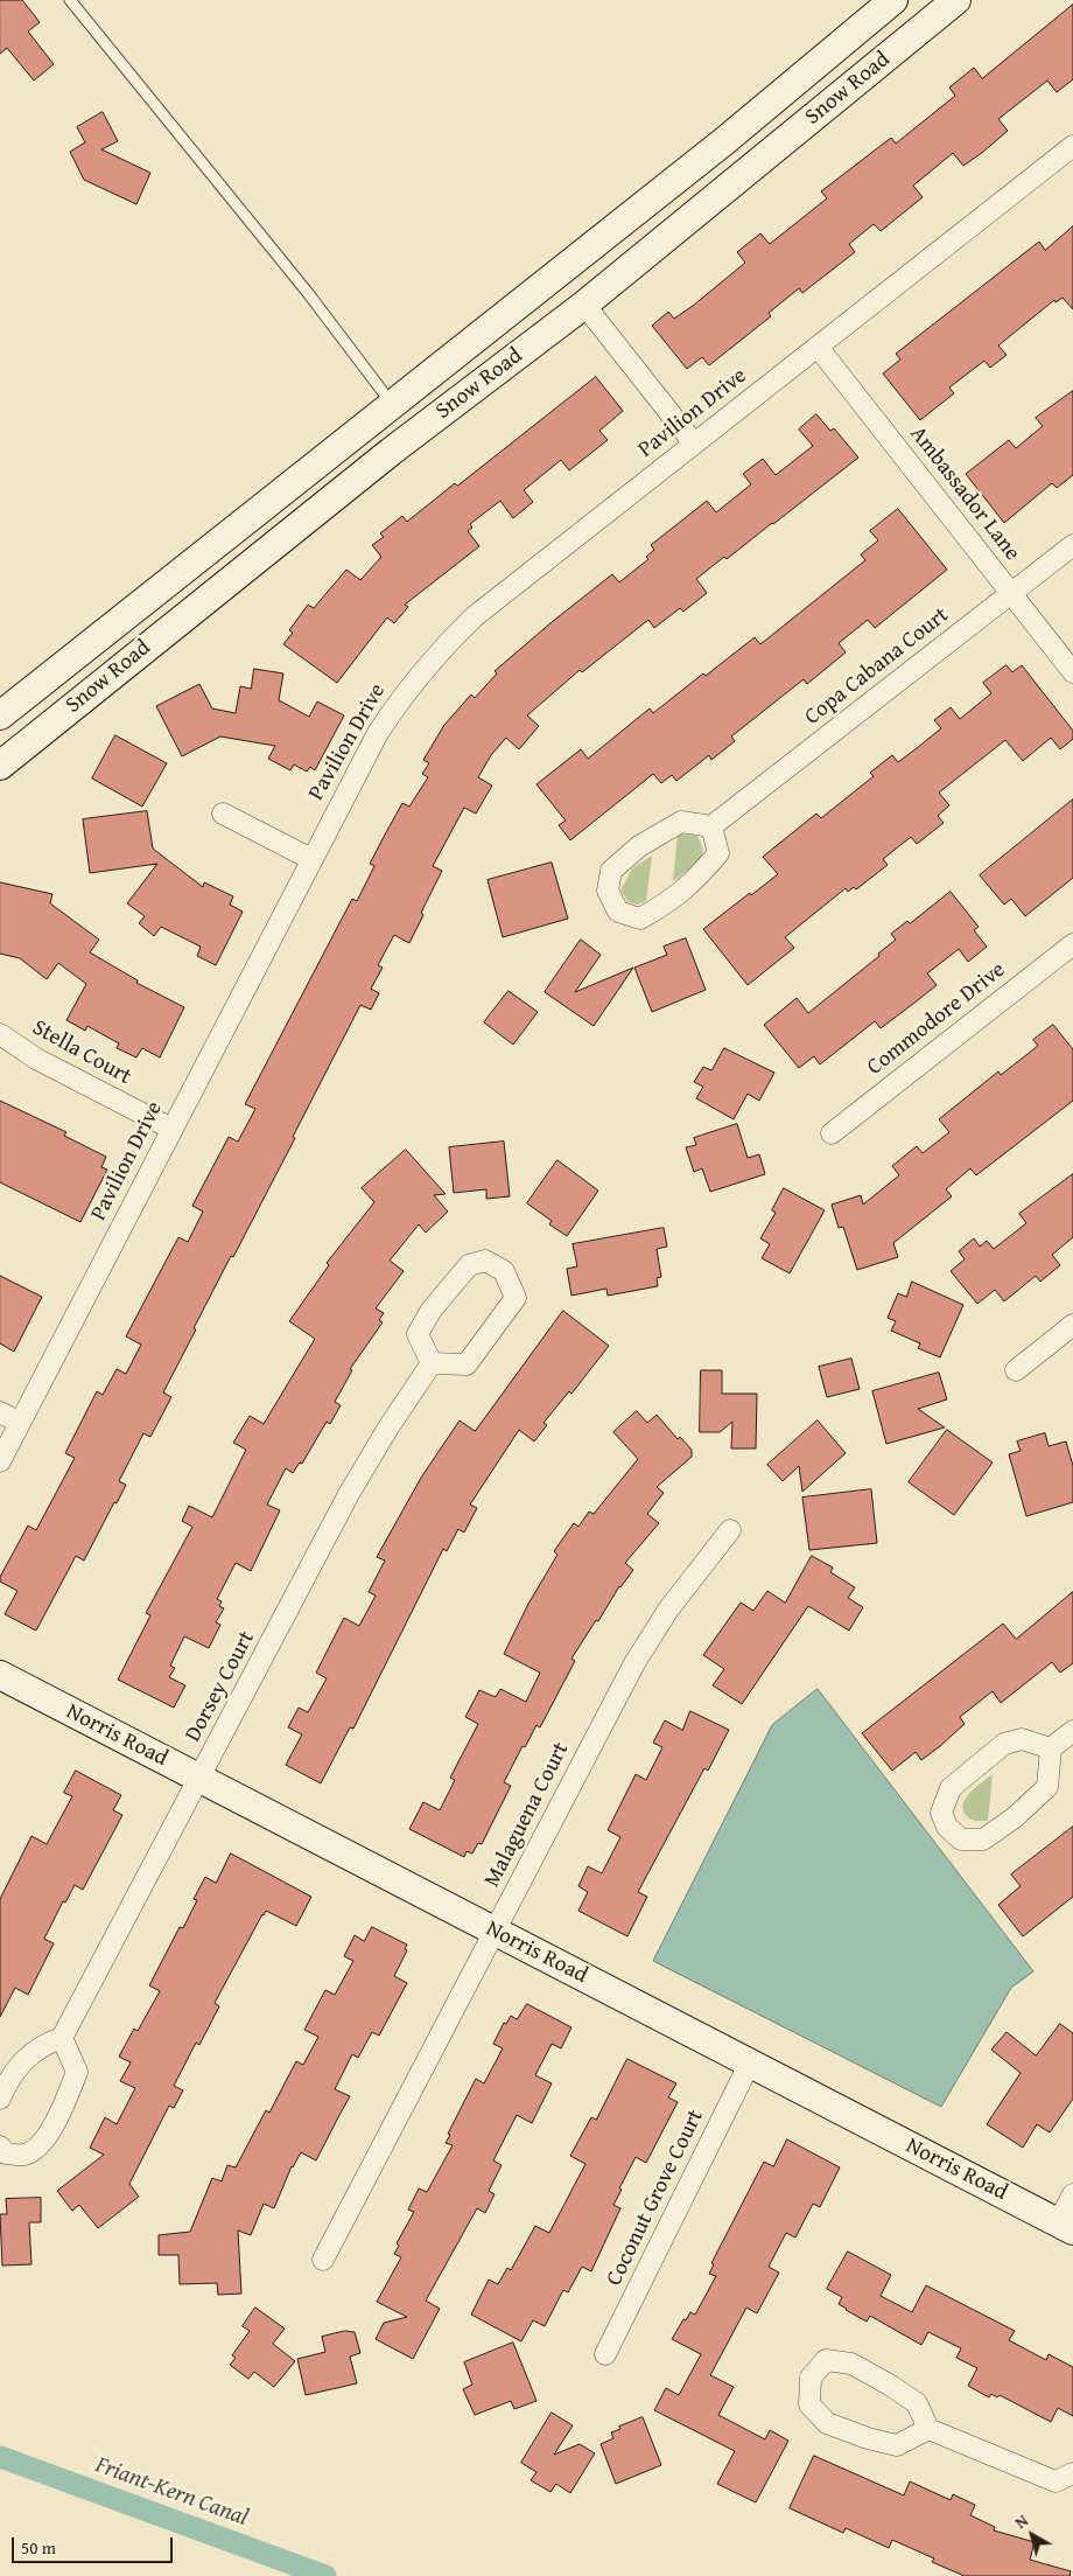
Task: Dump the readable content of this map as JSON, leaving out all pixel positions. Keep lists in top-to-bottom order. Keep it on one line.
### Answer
{"streets":{"main road":["Snow Road","Norris Road"],"street":["Pavilion Drive","Ambassador Lane","Copa Cabana Court","Commodore Drive","Stella Court","Dorsey Court","Malaguena Court","Coconut Grove Court"]},"crossings":[["Pavilion Drive","Ambassador Lane"],["Pavilion Drive","Stella Court"],["Ambassador Lane","Copa Cabana Court"],["Dorsey Court","Norris Road"],["Norris Road","Malaguena Court"],["Norris Road","Coconut Grove Court"]],"water":["Friant-Kern Canal"],"scale_bar":"50 m","north":"top left"}
